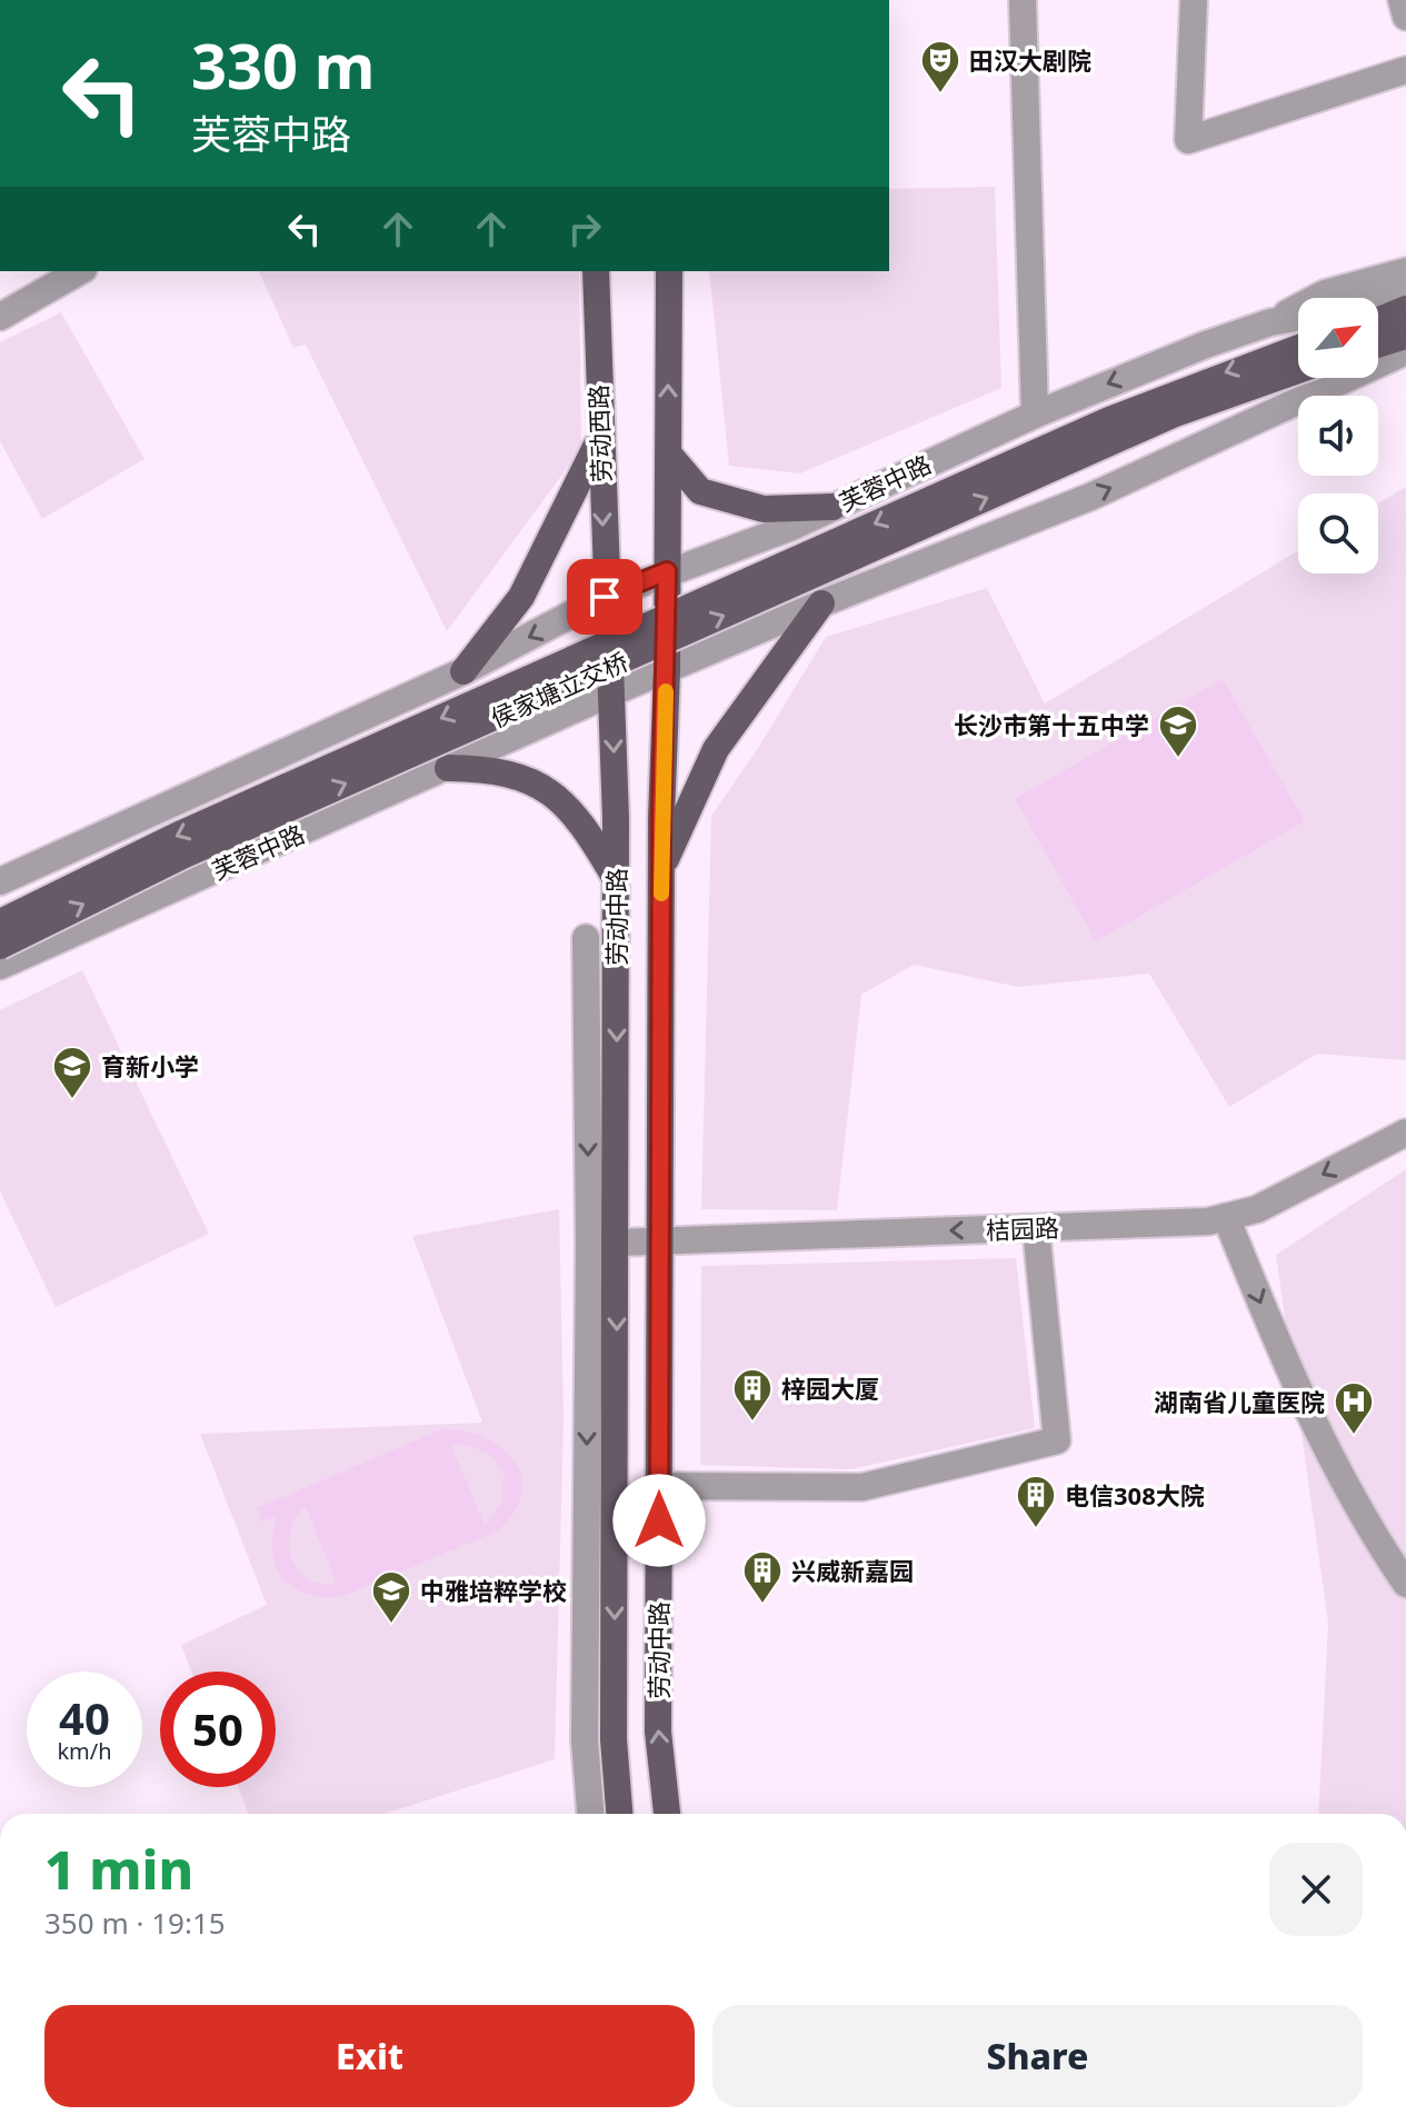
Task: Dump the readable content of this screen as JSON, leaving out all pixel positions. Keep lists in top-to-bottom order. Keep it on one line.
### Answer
{"streets":{"main road":["劳动西路","侯家塘立交桥","劳动中路"],"street":["芙蓉中路","桔园路"]},"crossings":[["劳动西路","芙蓉中路"],["劳动西路","劳动中路"],["芙蓉中路","劳动中路"],["劳动中路","桔园路"]],"one_way":["桔园路"],"places":{"theatre":["田汉大剧院"],"school or university":["长沙市第十五中学","育新小学","中雅培粹学校"],"building":["梓园大厦","电信308大院","兴威新嘉园"],"hospital":["湖南省儿童医院"]},"north":"top right","page":{"turn":["330 m","芙蓉中路"],"speed":"40 km/h","limit":"50","heading":["1 min","350 m · 19:15"],"buttons":["Exit","Share"]}}
